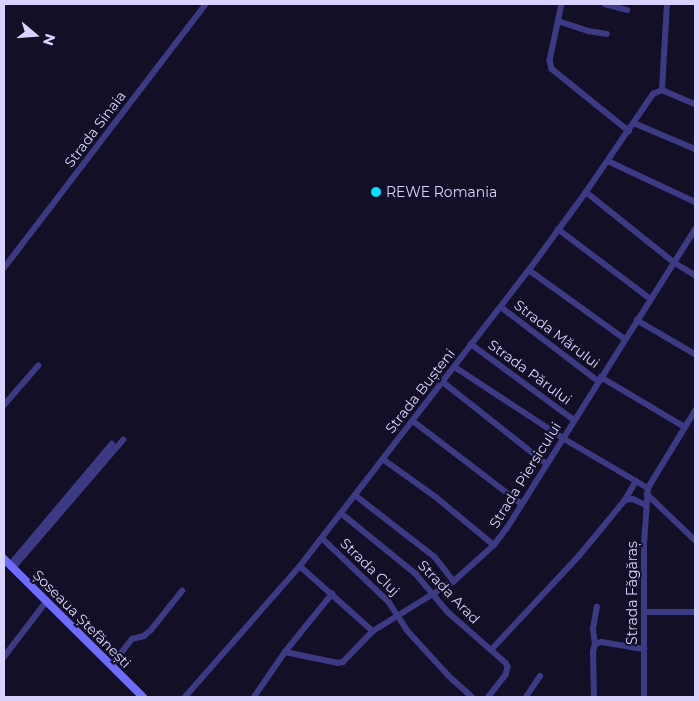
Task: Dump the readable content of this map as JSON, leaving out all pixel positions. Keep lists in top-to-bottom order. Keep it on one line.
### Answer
{"streets":{"main road":["Șoseaua Ștefănești"],"street":["Strada Sinaia","Strada Mărului","Strada Părului","Strada Bușteni","Strada Piersicului","Strada Cluj","Strada Arad","Strada Făgăraș"]},"crossings":[["Strada Mărului","Strada Bușteni"],["Strada Mărului","Strada Piersicului"],["Strada Părului","Strada Bușteni"],["Strada Părului","Strada Piersicului"],["Strada Bușteni","Strada Cluj"],["Strada Bușteni","Strada Arad"],["Strada Piersicului","Strada Cluj"],["Strada Piersicului","Strada Arad"]],"places":["REWE Romania"],"north":"right"}
